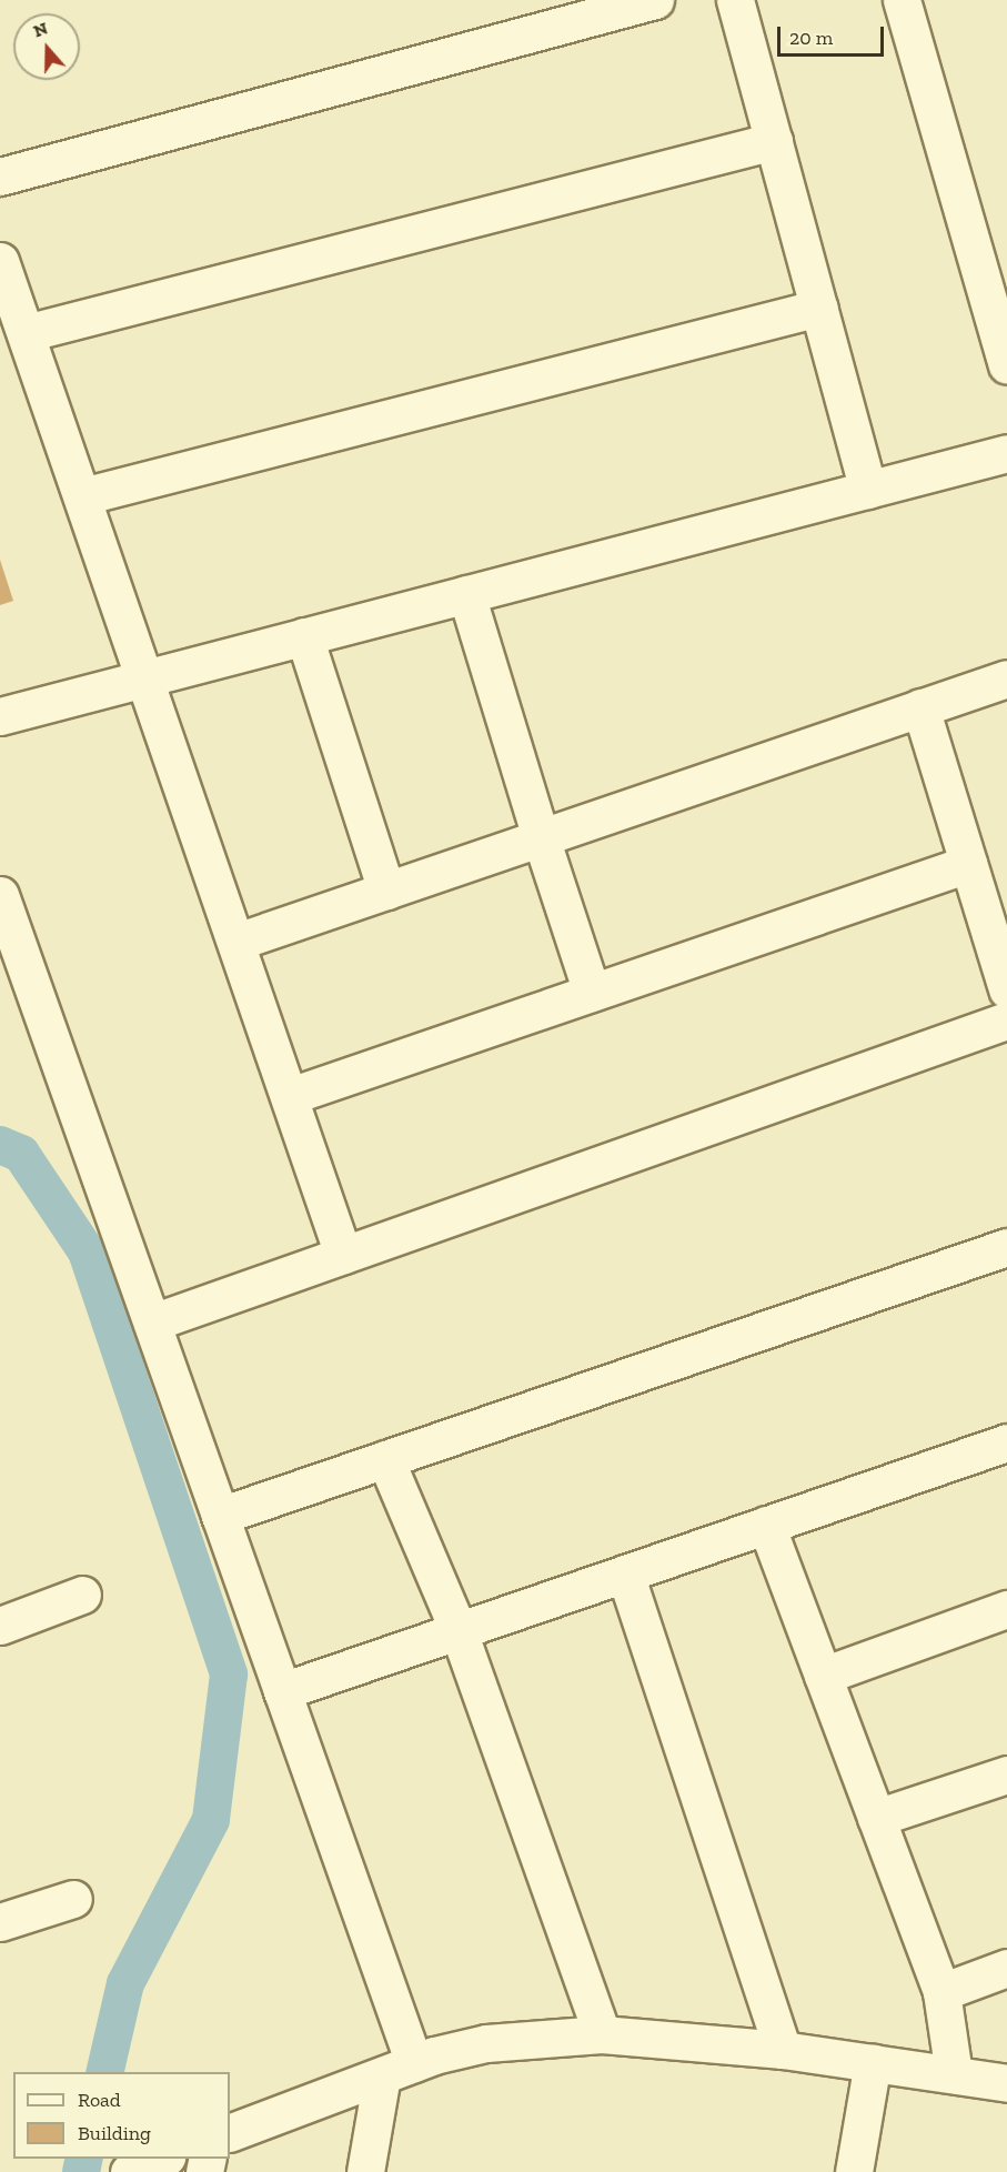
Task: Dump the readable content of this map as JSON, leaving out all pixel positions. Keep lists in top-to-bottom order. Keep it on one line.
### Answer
{"legend":["Road","Building"],"scale_bar":"20 m","north":"top"}
